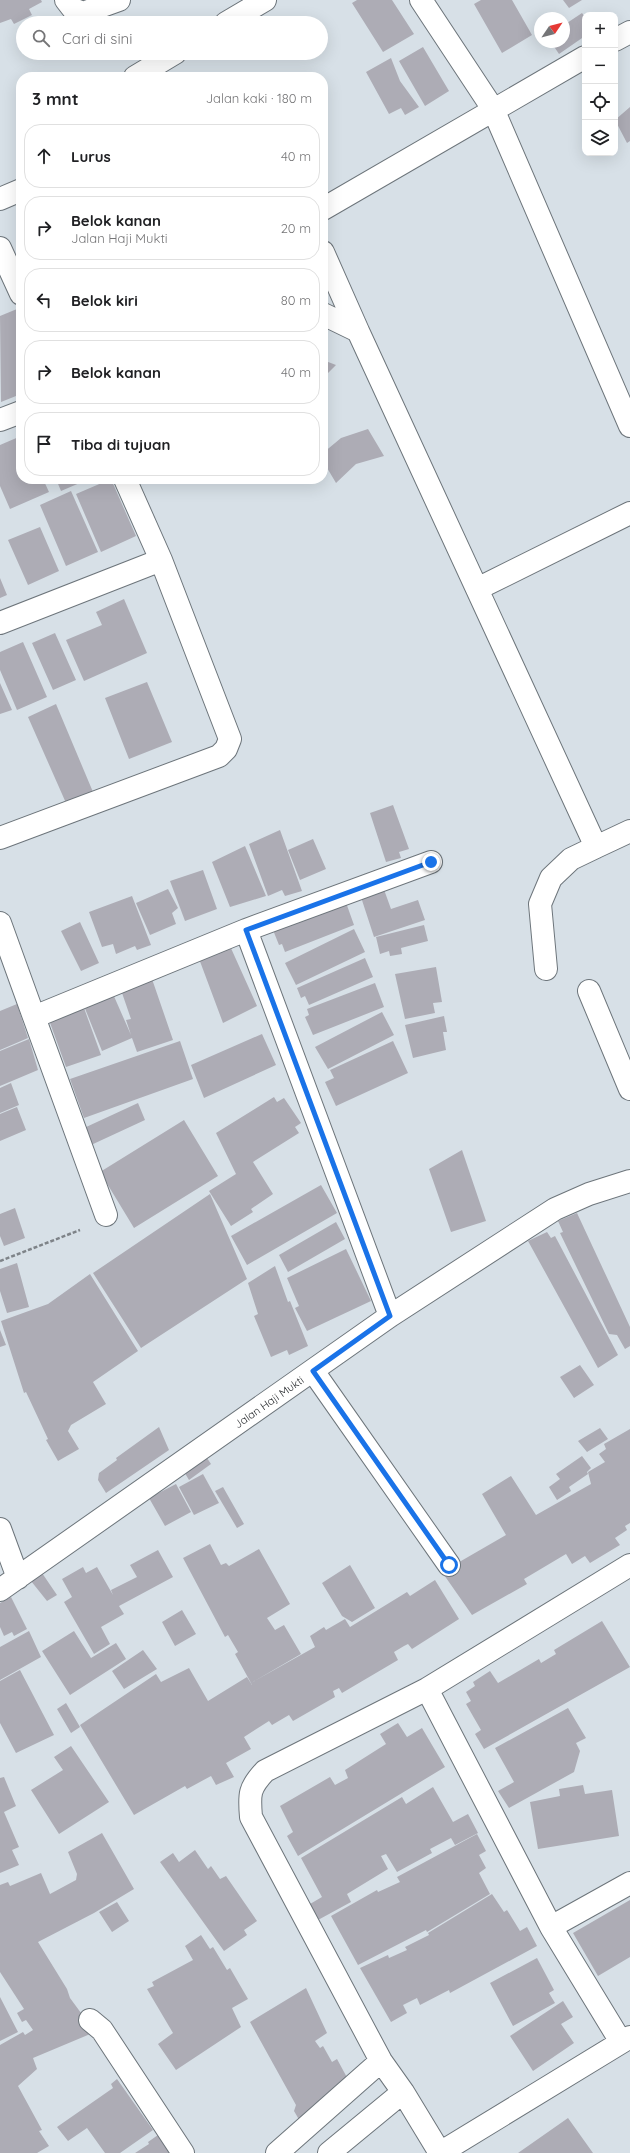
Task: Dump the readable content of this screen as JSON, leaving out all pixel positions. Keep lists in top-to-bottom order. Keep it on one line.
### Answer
{"streets":{"street":["Jalan Haji Mukti"]},"north":"top right","page":{"map_buttons":["+","−"],"search":"Cari di sini","heading":["3 mnt","Jalan kaki · 180 m"],"list":[["Lurus","40 m"],["Belok kanan","Jalan Haji Mukti","20 m"],["Belok kiri","80 m"],["Belok kanan","40 m"],"Tiba di tujuan"]}}
